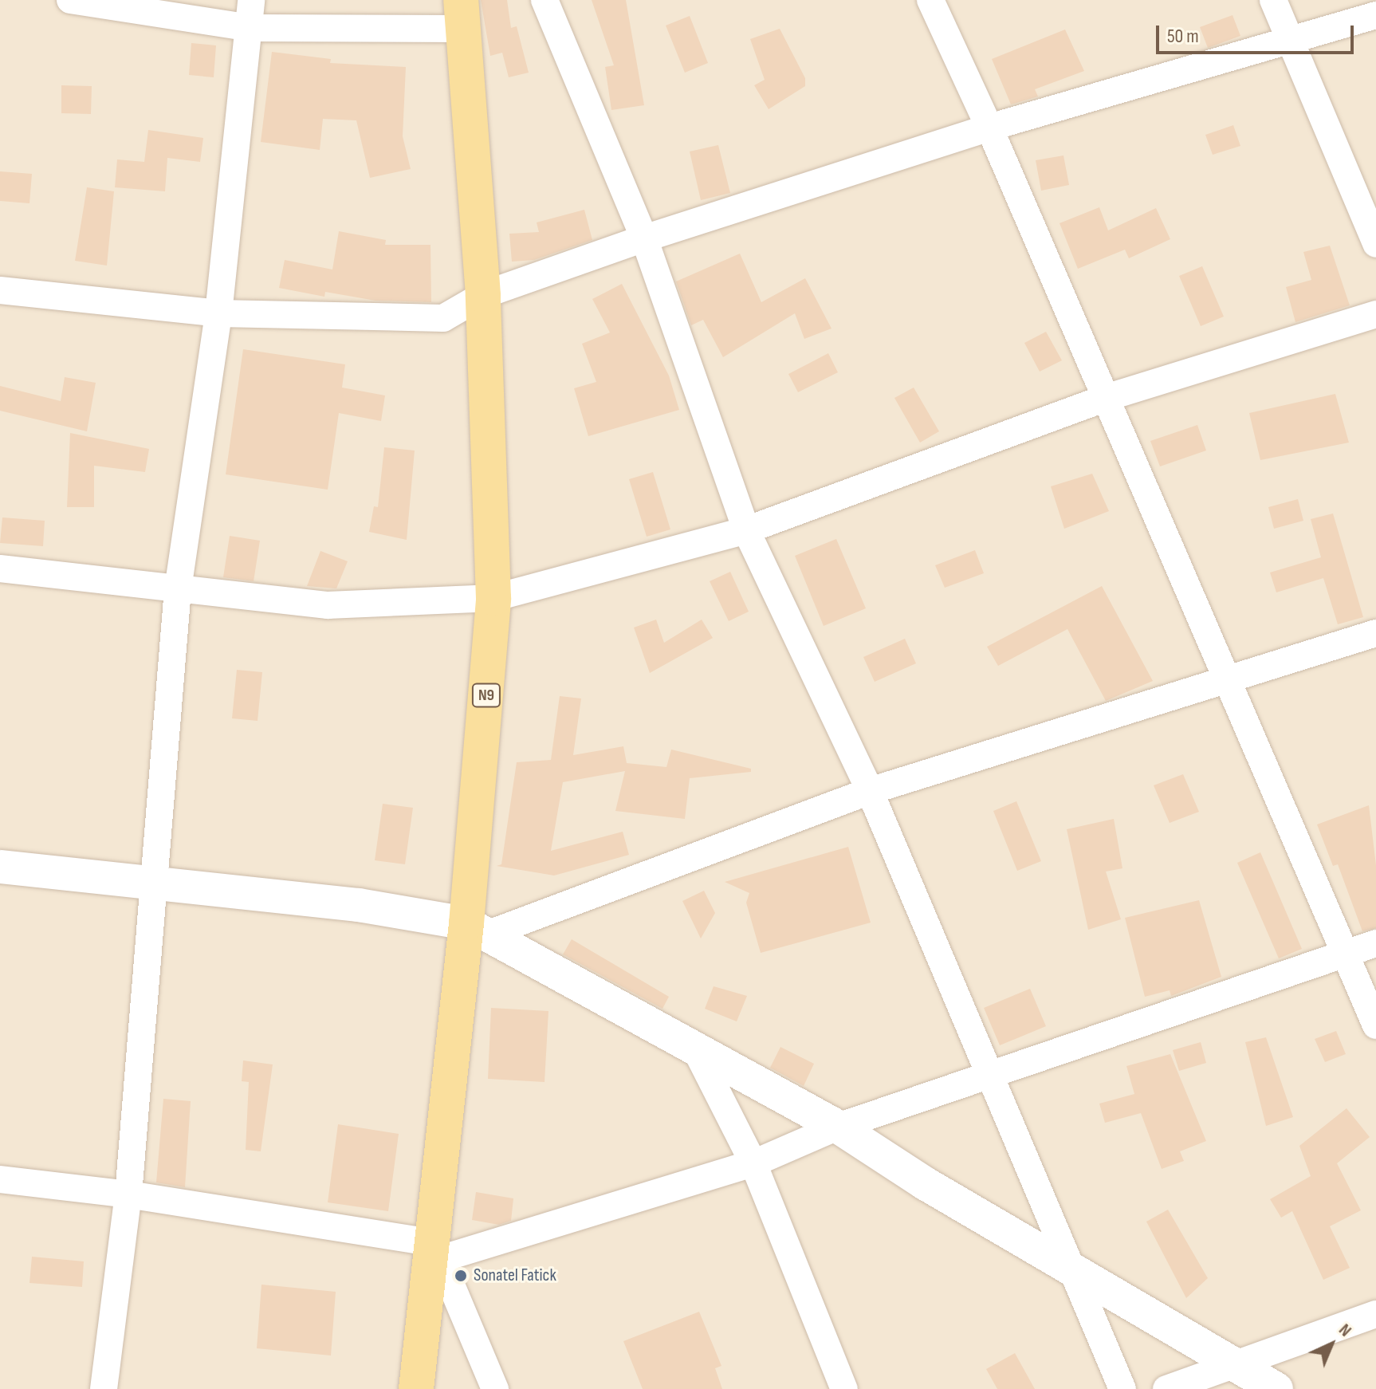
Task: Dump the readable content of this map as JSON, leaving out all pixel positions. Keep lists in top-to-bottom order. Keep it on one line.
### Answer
{"streets":{"main road":["N9"]},"places":["Sonatel Fatick"],"scale_bar":"50 m","north":"top right"}
